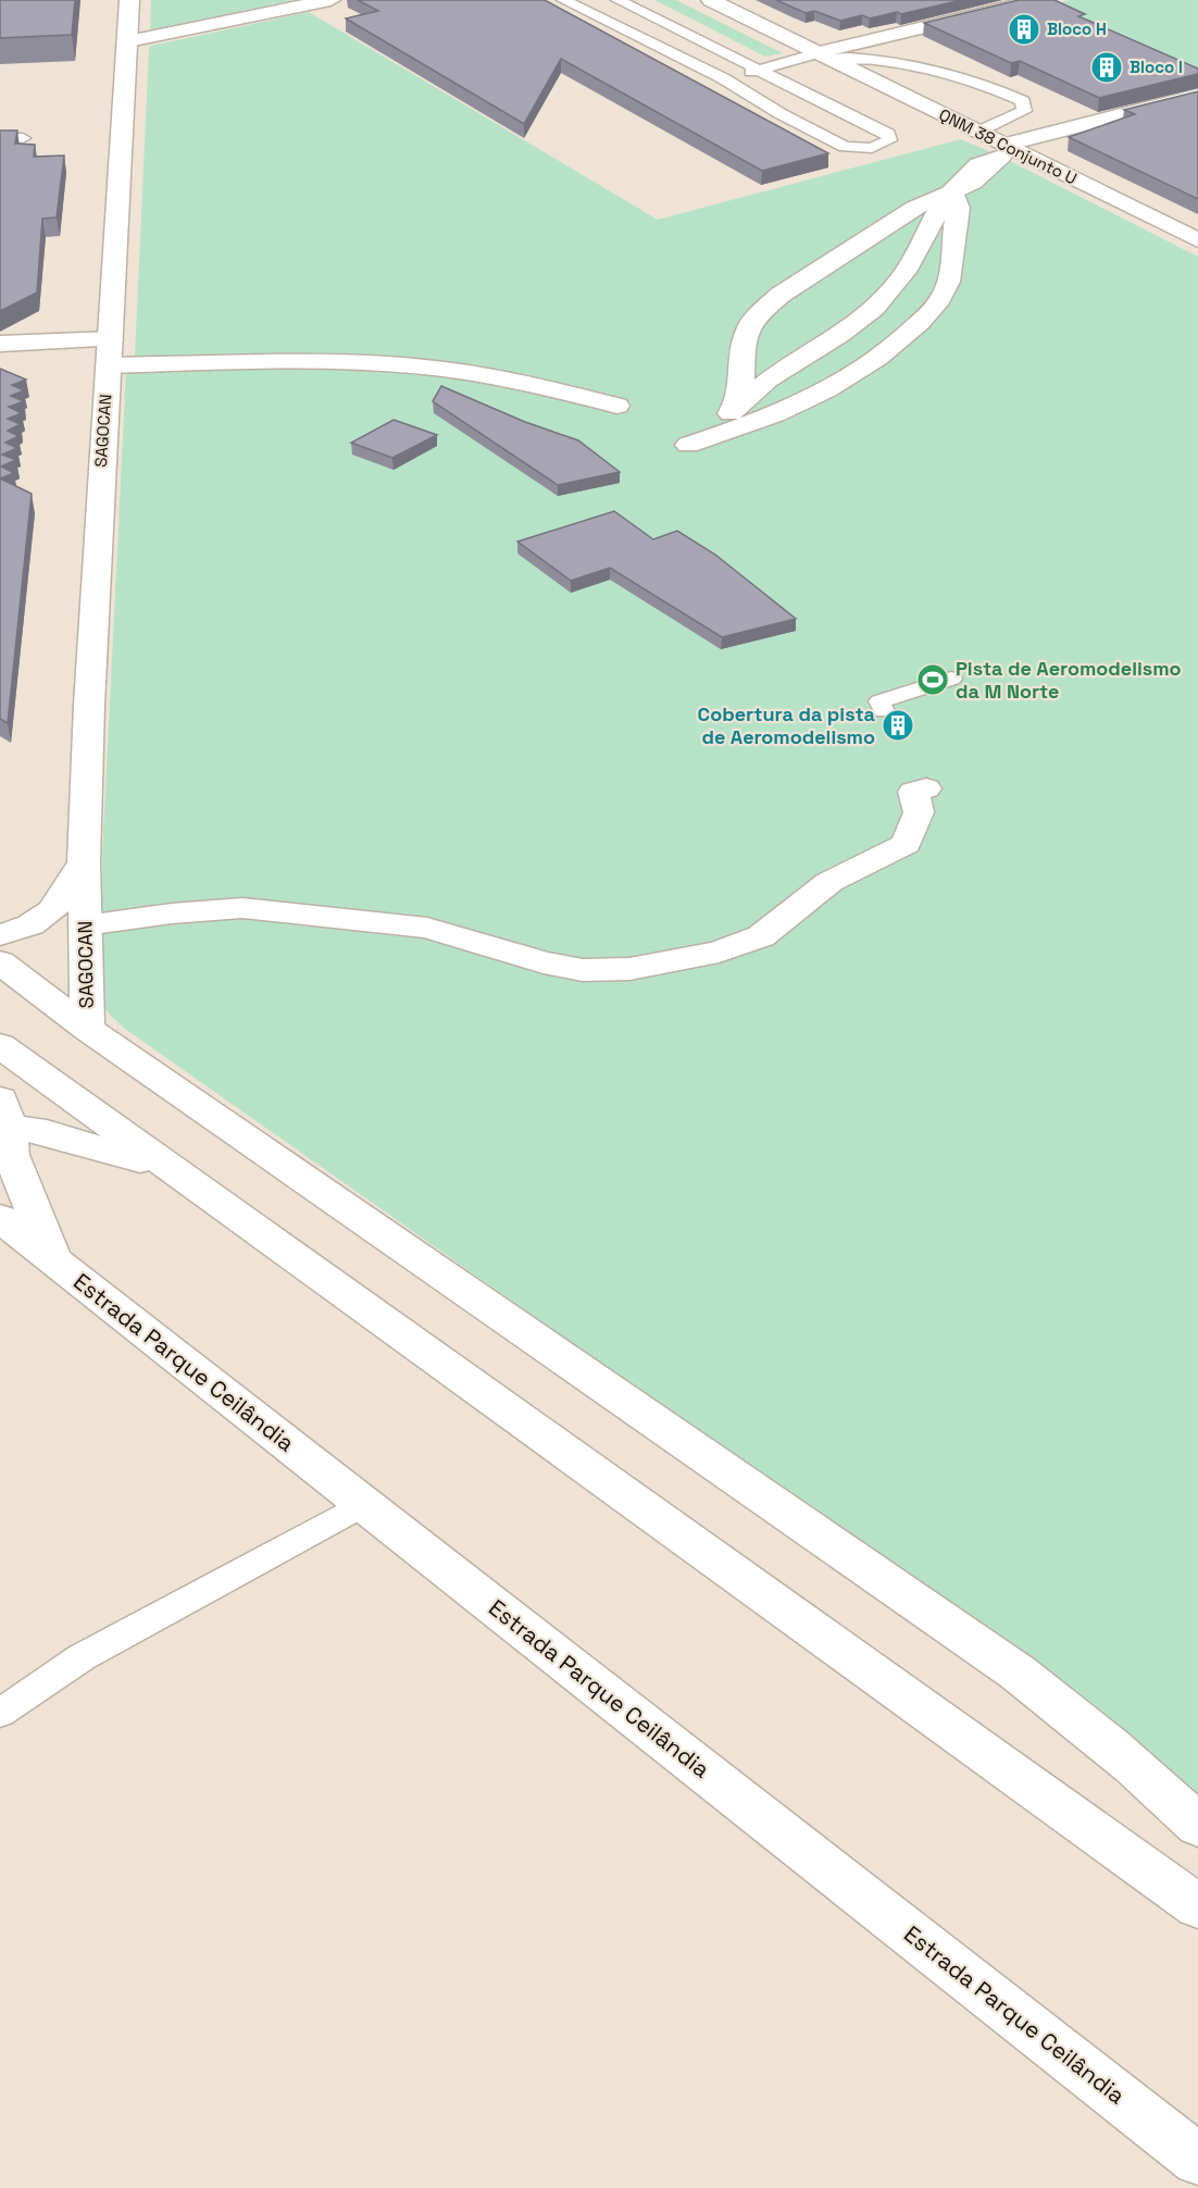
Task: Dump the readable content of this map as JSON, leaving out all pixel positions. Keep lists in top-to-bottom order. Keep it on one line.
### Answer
{"streets":{"main road":["QNM 38 Conjunto U","SAGOCAN","Estrada Parque Ceilândia"]},"places":{"building":["Bloco H","Bloco I","Cobertura da pista de Aeromodelismo"],"sports":["Pista de Aeromodelismo da M Norte"]}}
